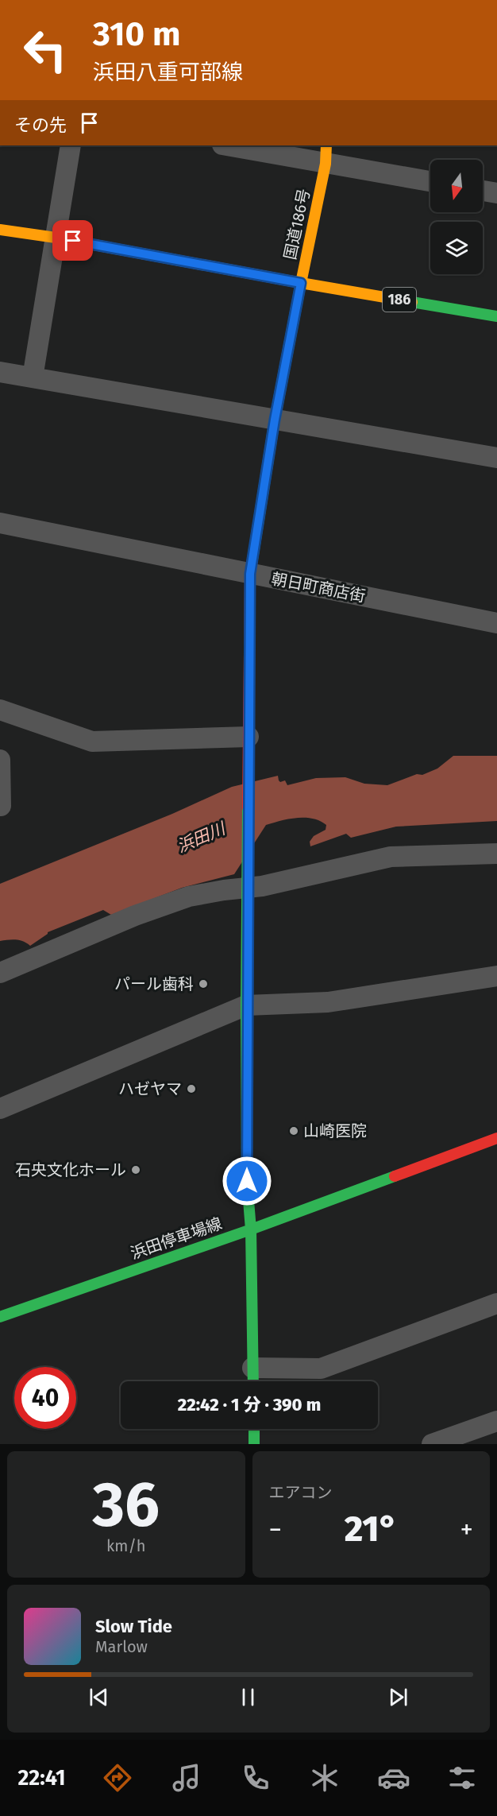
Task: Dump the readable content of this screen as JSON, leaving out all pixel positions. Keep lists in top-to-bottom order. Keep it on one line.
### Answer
{"streets":{"main road":["国道186号","186","浜田停車場線"],"street":["朝日町商店街"]},"water":["浜田川"],"places":["パール歯科","ハゼヤマ","山崎医院","石央文化ホール"],"north":"bottom","page":{"turn":["310 m","浜田八重可部線"],"then":"その先","limit":"40","trip":"22:42 · 1 分 · 390 m","tile":[["36","km/h"],"エアコン"],"heat":["−","21°","+"],"song":["Slow Tide","Marlow"],"tabs":"22:41"}}
